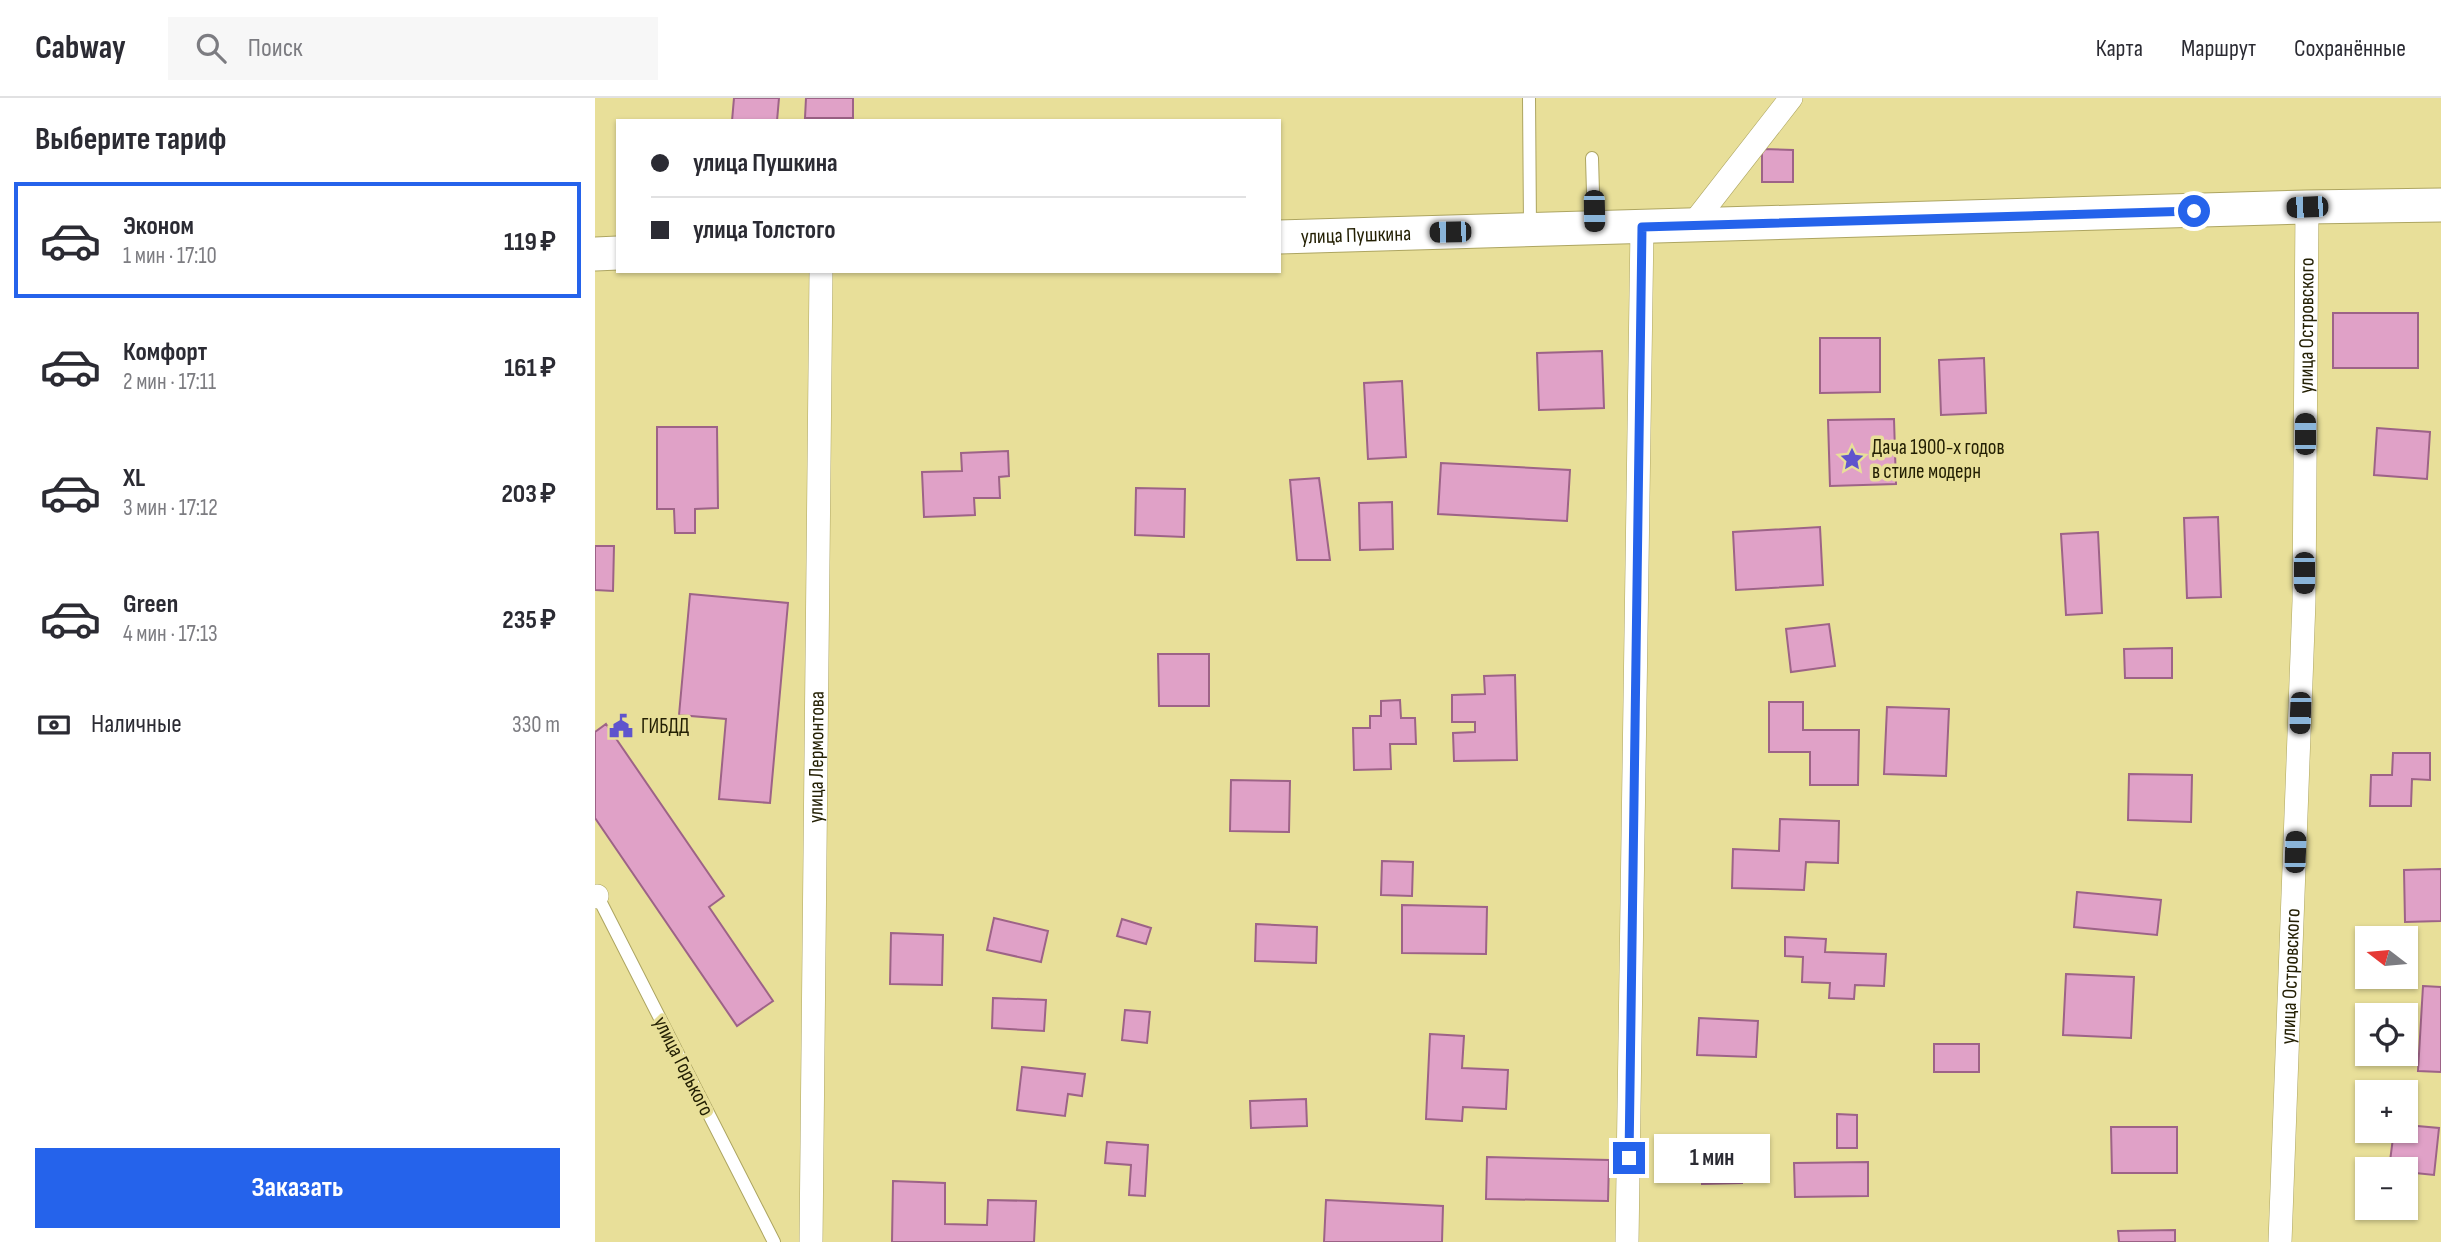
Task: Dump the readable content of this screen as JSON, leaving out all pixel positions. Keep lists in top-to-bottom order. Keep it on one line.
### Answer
{"streets":{"main road":["улица Пушкина"],"street":["улица Островского","улица Лермонтова"],"lane":["улица Горького"]},"crossings":[["улица Пушкина","улица Островского"]],"places":{"place":["Дача 1900-х годов в стиле модерн"],"public building":["ГИБДД"]},"north":"left","page":{"header":"Cabway","search":"Поиск","nav":["Карта","Маршрут","Сохранённые"],"heading":"Выберите тариф","banner":["улица Пушкина","улица Толстого"],"list":[{"name":"Эконом","note":"1 мин · 17:10","value":"119 ₽"},{"name":"Комфорт","note":"2 мин · 17:11","value":"161 ₽"},{"name":"XL","note":"3 мин · 17:12","value":"203 ₽"},{"name":"Green","note":"4 мин · 17:13","value":"235 ₽"}],"pay":["Наличные","330 m"],"map_buttons":["+","−"],"buttons":"Заказать","bubble":"1 мин"}}
